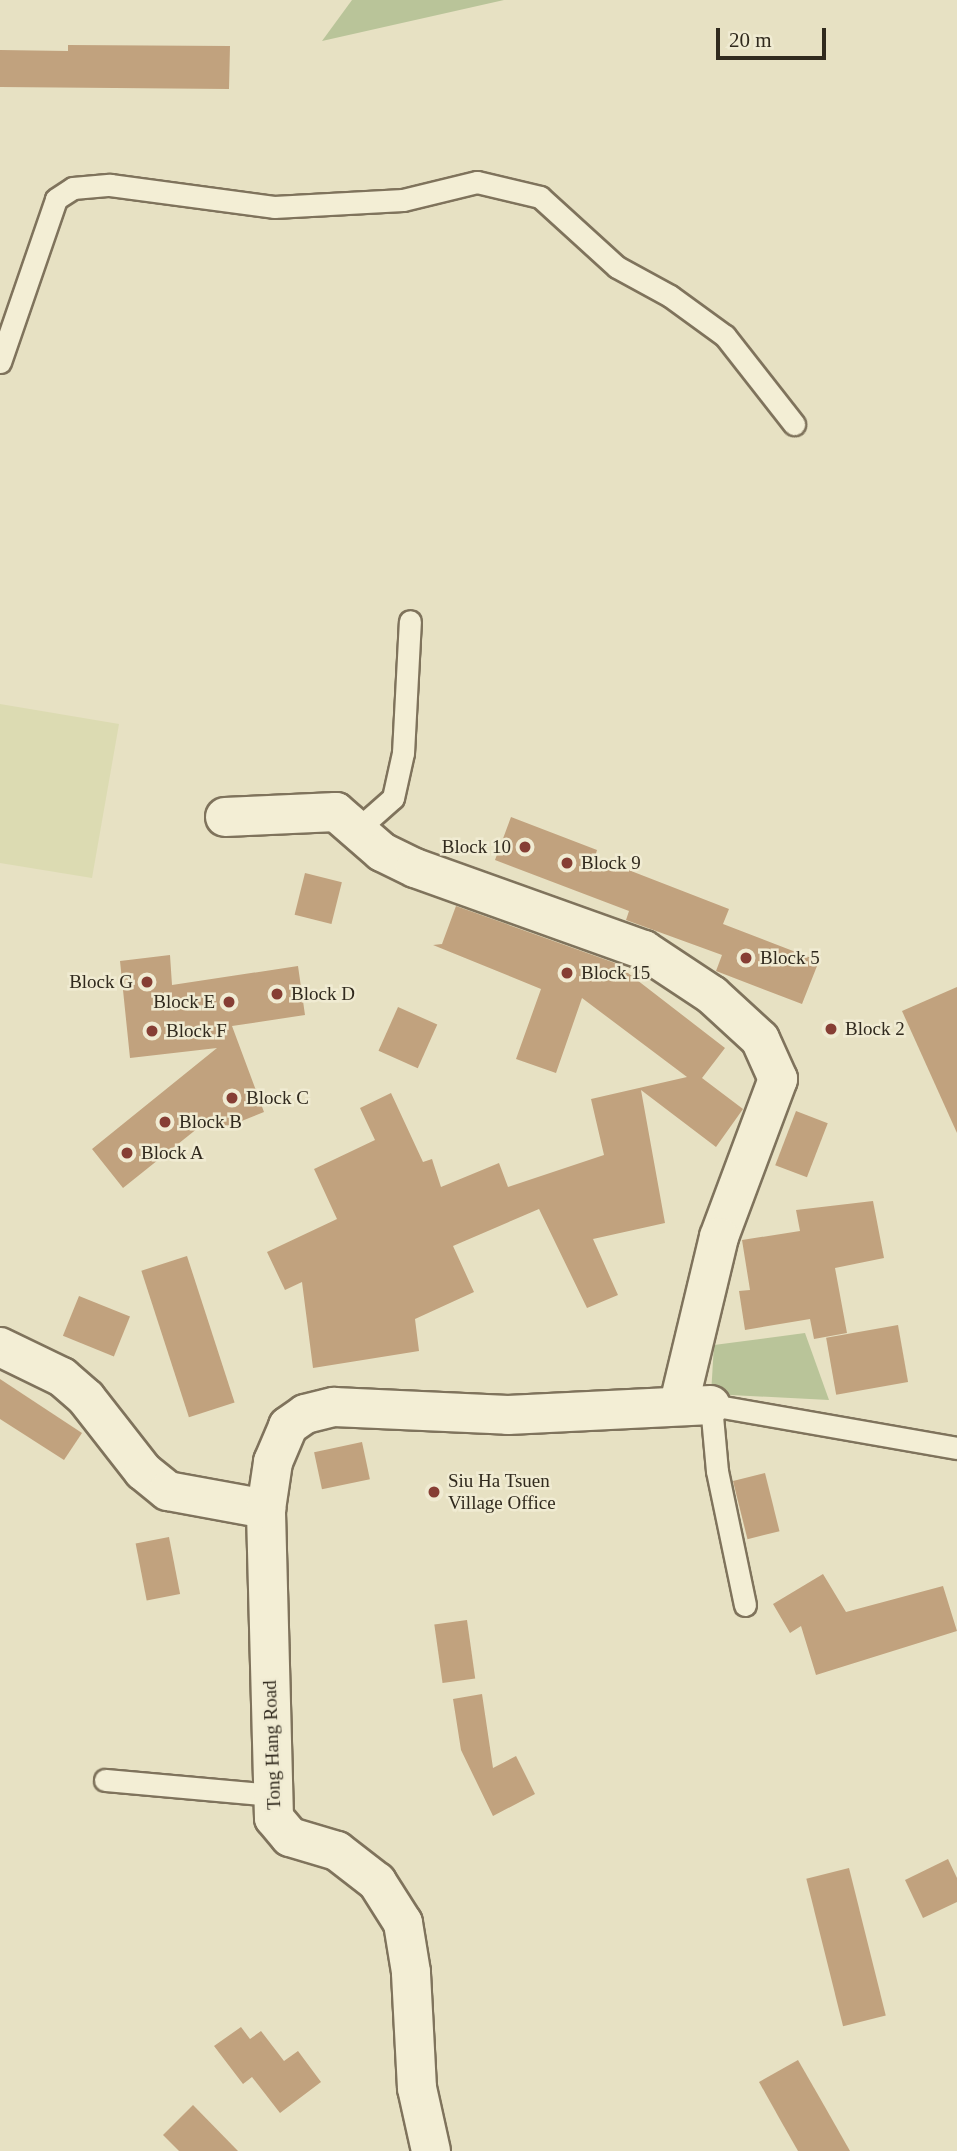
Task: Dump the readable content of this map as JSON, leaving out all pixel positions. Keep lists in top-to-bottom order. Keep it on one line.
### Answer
{"streets":{"street":["Tong Hang Road"]},"places":["Block 10","Block 9","Block 5","Block 15","Block G","Block D","Block E","Block 2","Block F","Block C","Block B","Block A","Siu Ha Tsuen Village Office"],"scale_bar":"20 m"}
